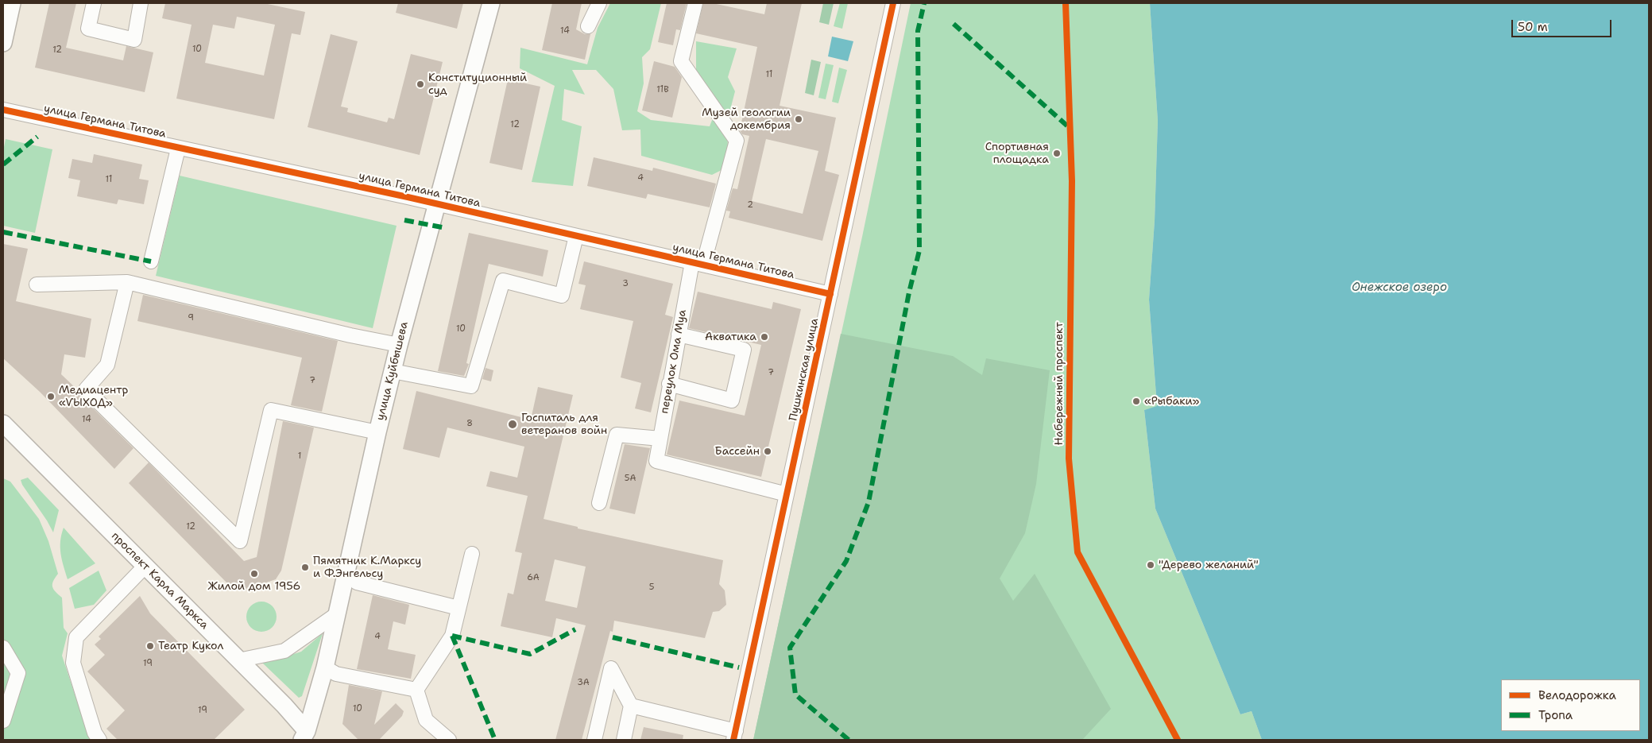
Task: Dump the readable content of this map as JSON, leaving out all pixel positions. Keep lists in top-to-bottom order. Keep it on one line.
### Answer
{"streets":{"main road":["улица Куйбышева","проспект Карла Маркса"],"street":["улица Германа Титова","переулок Ома Муа","Пушкинская улица"],"cycle path":["Набережный проспект"]},"crossings":[["улица Германа Титова","переулок Ома Муа"],["улица Германа Титова","Пушкинская улица"],["улица Германа Титова","улица Куйбышева"],["переулок Ома Муа","Пушкинская улица"],["улица Куйбышева","проспект Карла Маркса"]],"water":["Онежское озеро"],"places":["Конституционный суд","Музей геологии докембрия","Спортивная площадка","Акватика","Медиацентр «ѴЫХОД»","«Рыбаки»","Госпиталь для ветеранов войн","Бассейн","\"Дерево желаний\"","Пямятник К.Марксу и Ф.Энгельсу","Жилой дом 1956","Театр Кукол"],"house_numbers":["14","10","12","11","11В","12","4","11","2","3","9","10","7","7","14","8","1","5А","12","6А","5","4","19","3А","10","19"],"legend":["Велодорожка","Тропа"],"scale_bar":"50 m"}
